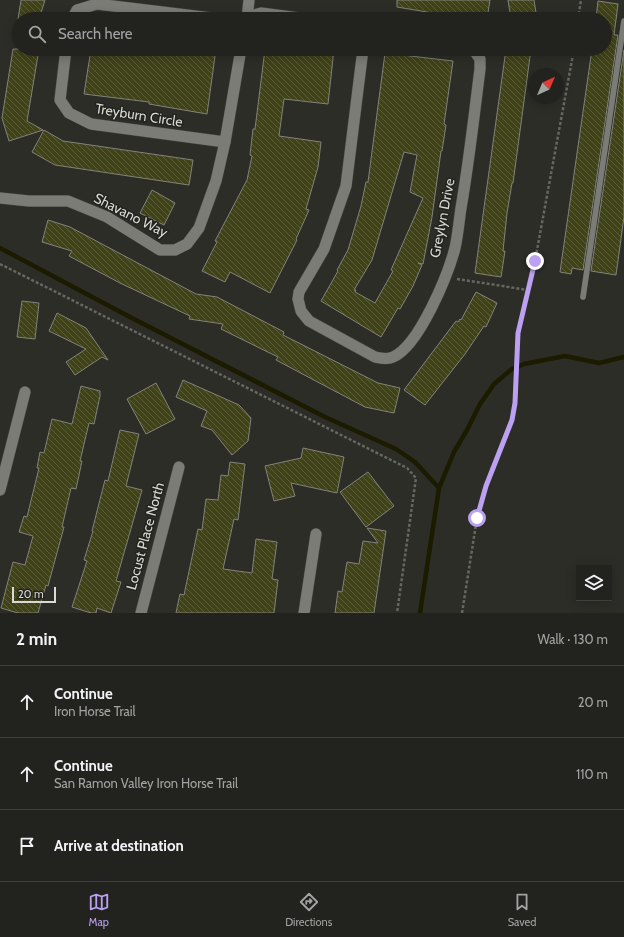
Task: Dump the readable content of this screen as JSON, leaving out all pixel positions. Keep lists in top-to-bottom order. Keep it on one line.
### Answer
{"streets":{"street":["Treyburn Circle","Shavano Way","Greylyn Drive","Locust Place North"]},"crossings":[["Treyburn Circle","Shavano Way"]],"scale_bar":"20 m","north":"top right","page":{"search":"Search here","scale":"20 m","heading":["2 min","Walk · 130 m"],"list":[["Continue","Iron Horse Trail","20 m"],["Continue","San Ramon Valley Iron Horse Trail","110 m"],"Arrive at destination"],"nav":["Map","Directions","Saved"]}}
